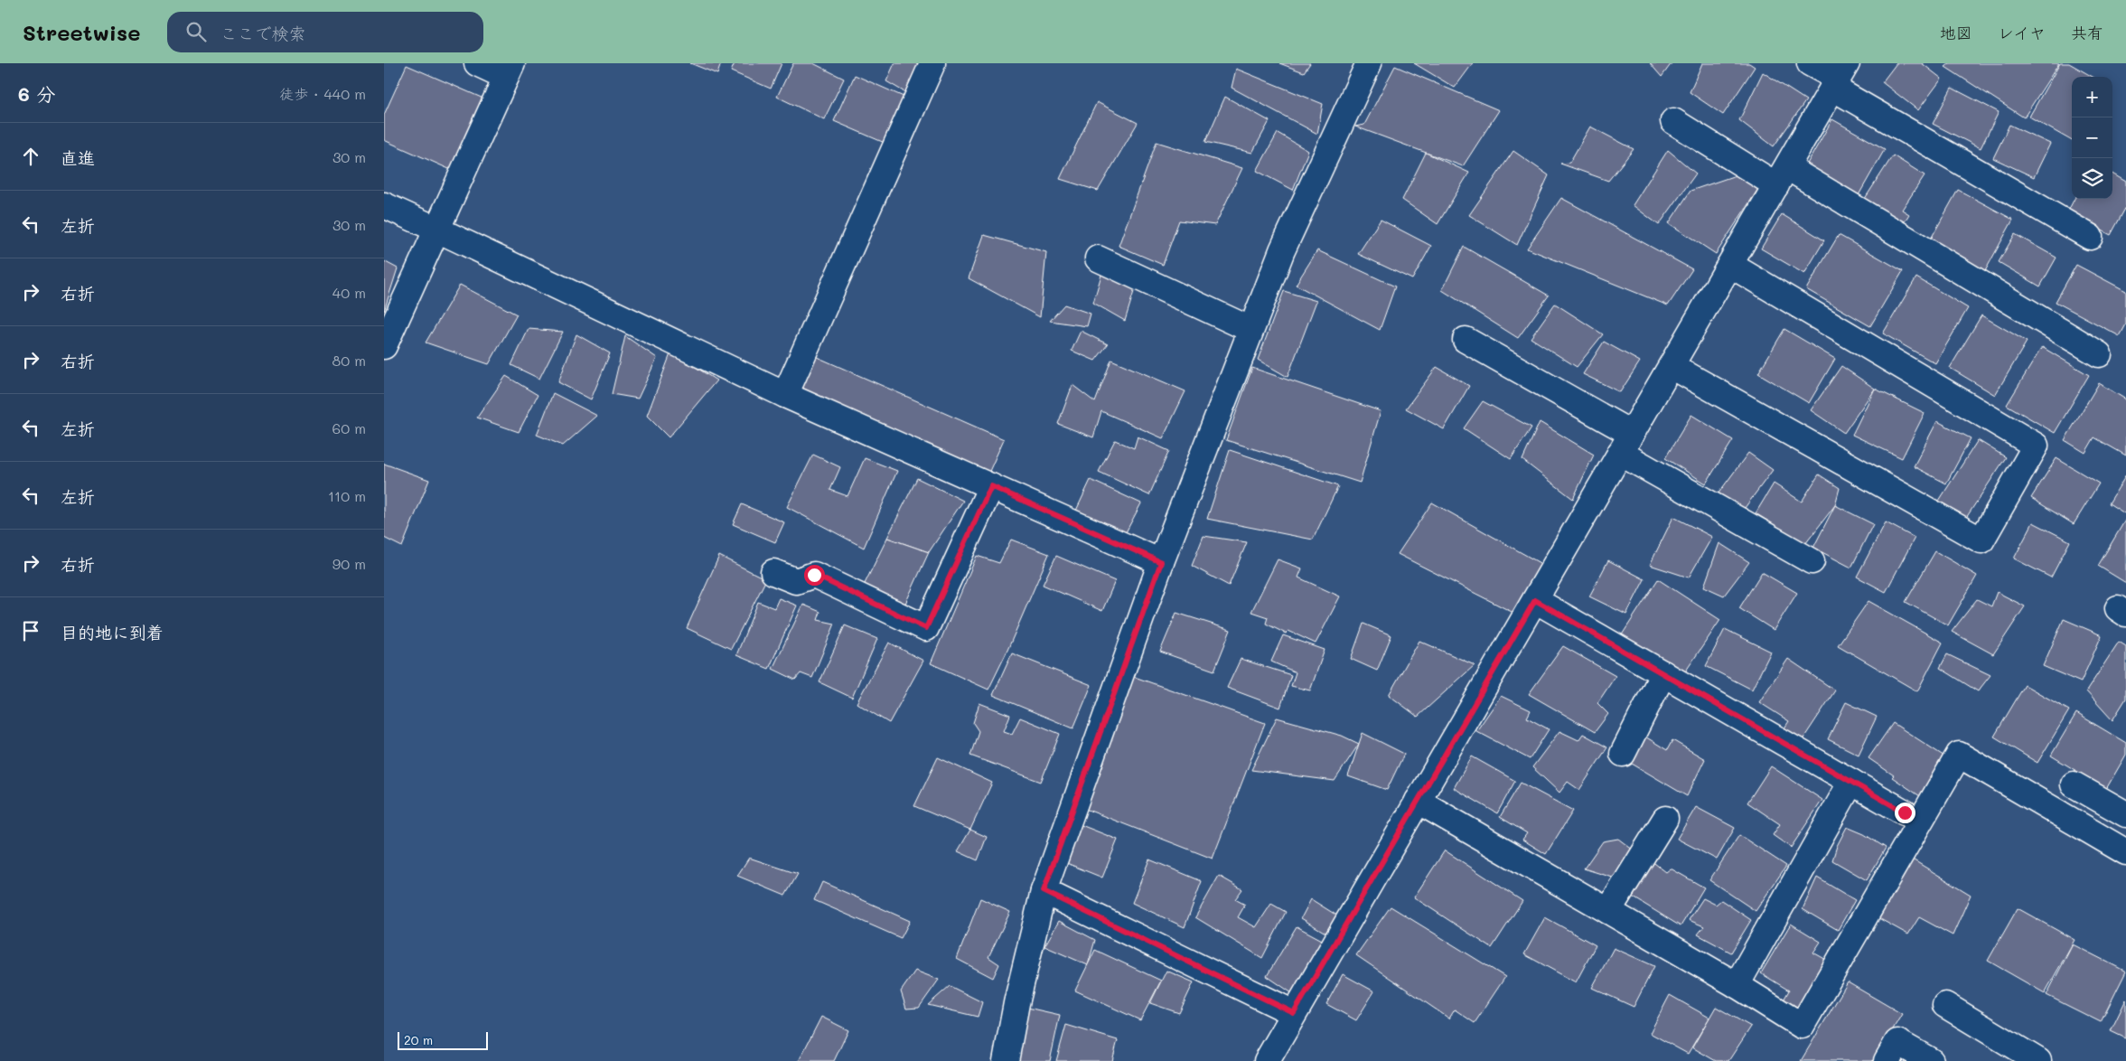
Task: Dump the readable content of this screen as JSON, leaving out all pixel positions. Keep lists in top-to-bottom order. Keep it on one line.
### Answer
{"scale_bar":"20 m","page":{"header":"Streetwise","search":"ここで検索","nav":["地図","レイヤ","共有"],"heading":["6 分","徒歩 · 440 m"],"map_buttons":["+","−"],"list":[["直進","30 m"],["左折","30 m"],["右折","40 m"],["右折","80 m"],["左折","60 m"],["左折","110 m"],["右折","90 m"],"目的地に到着"],"scale":"20 m"}}
